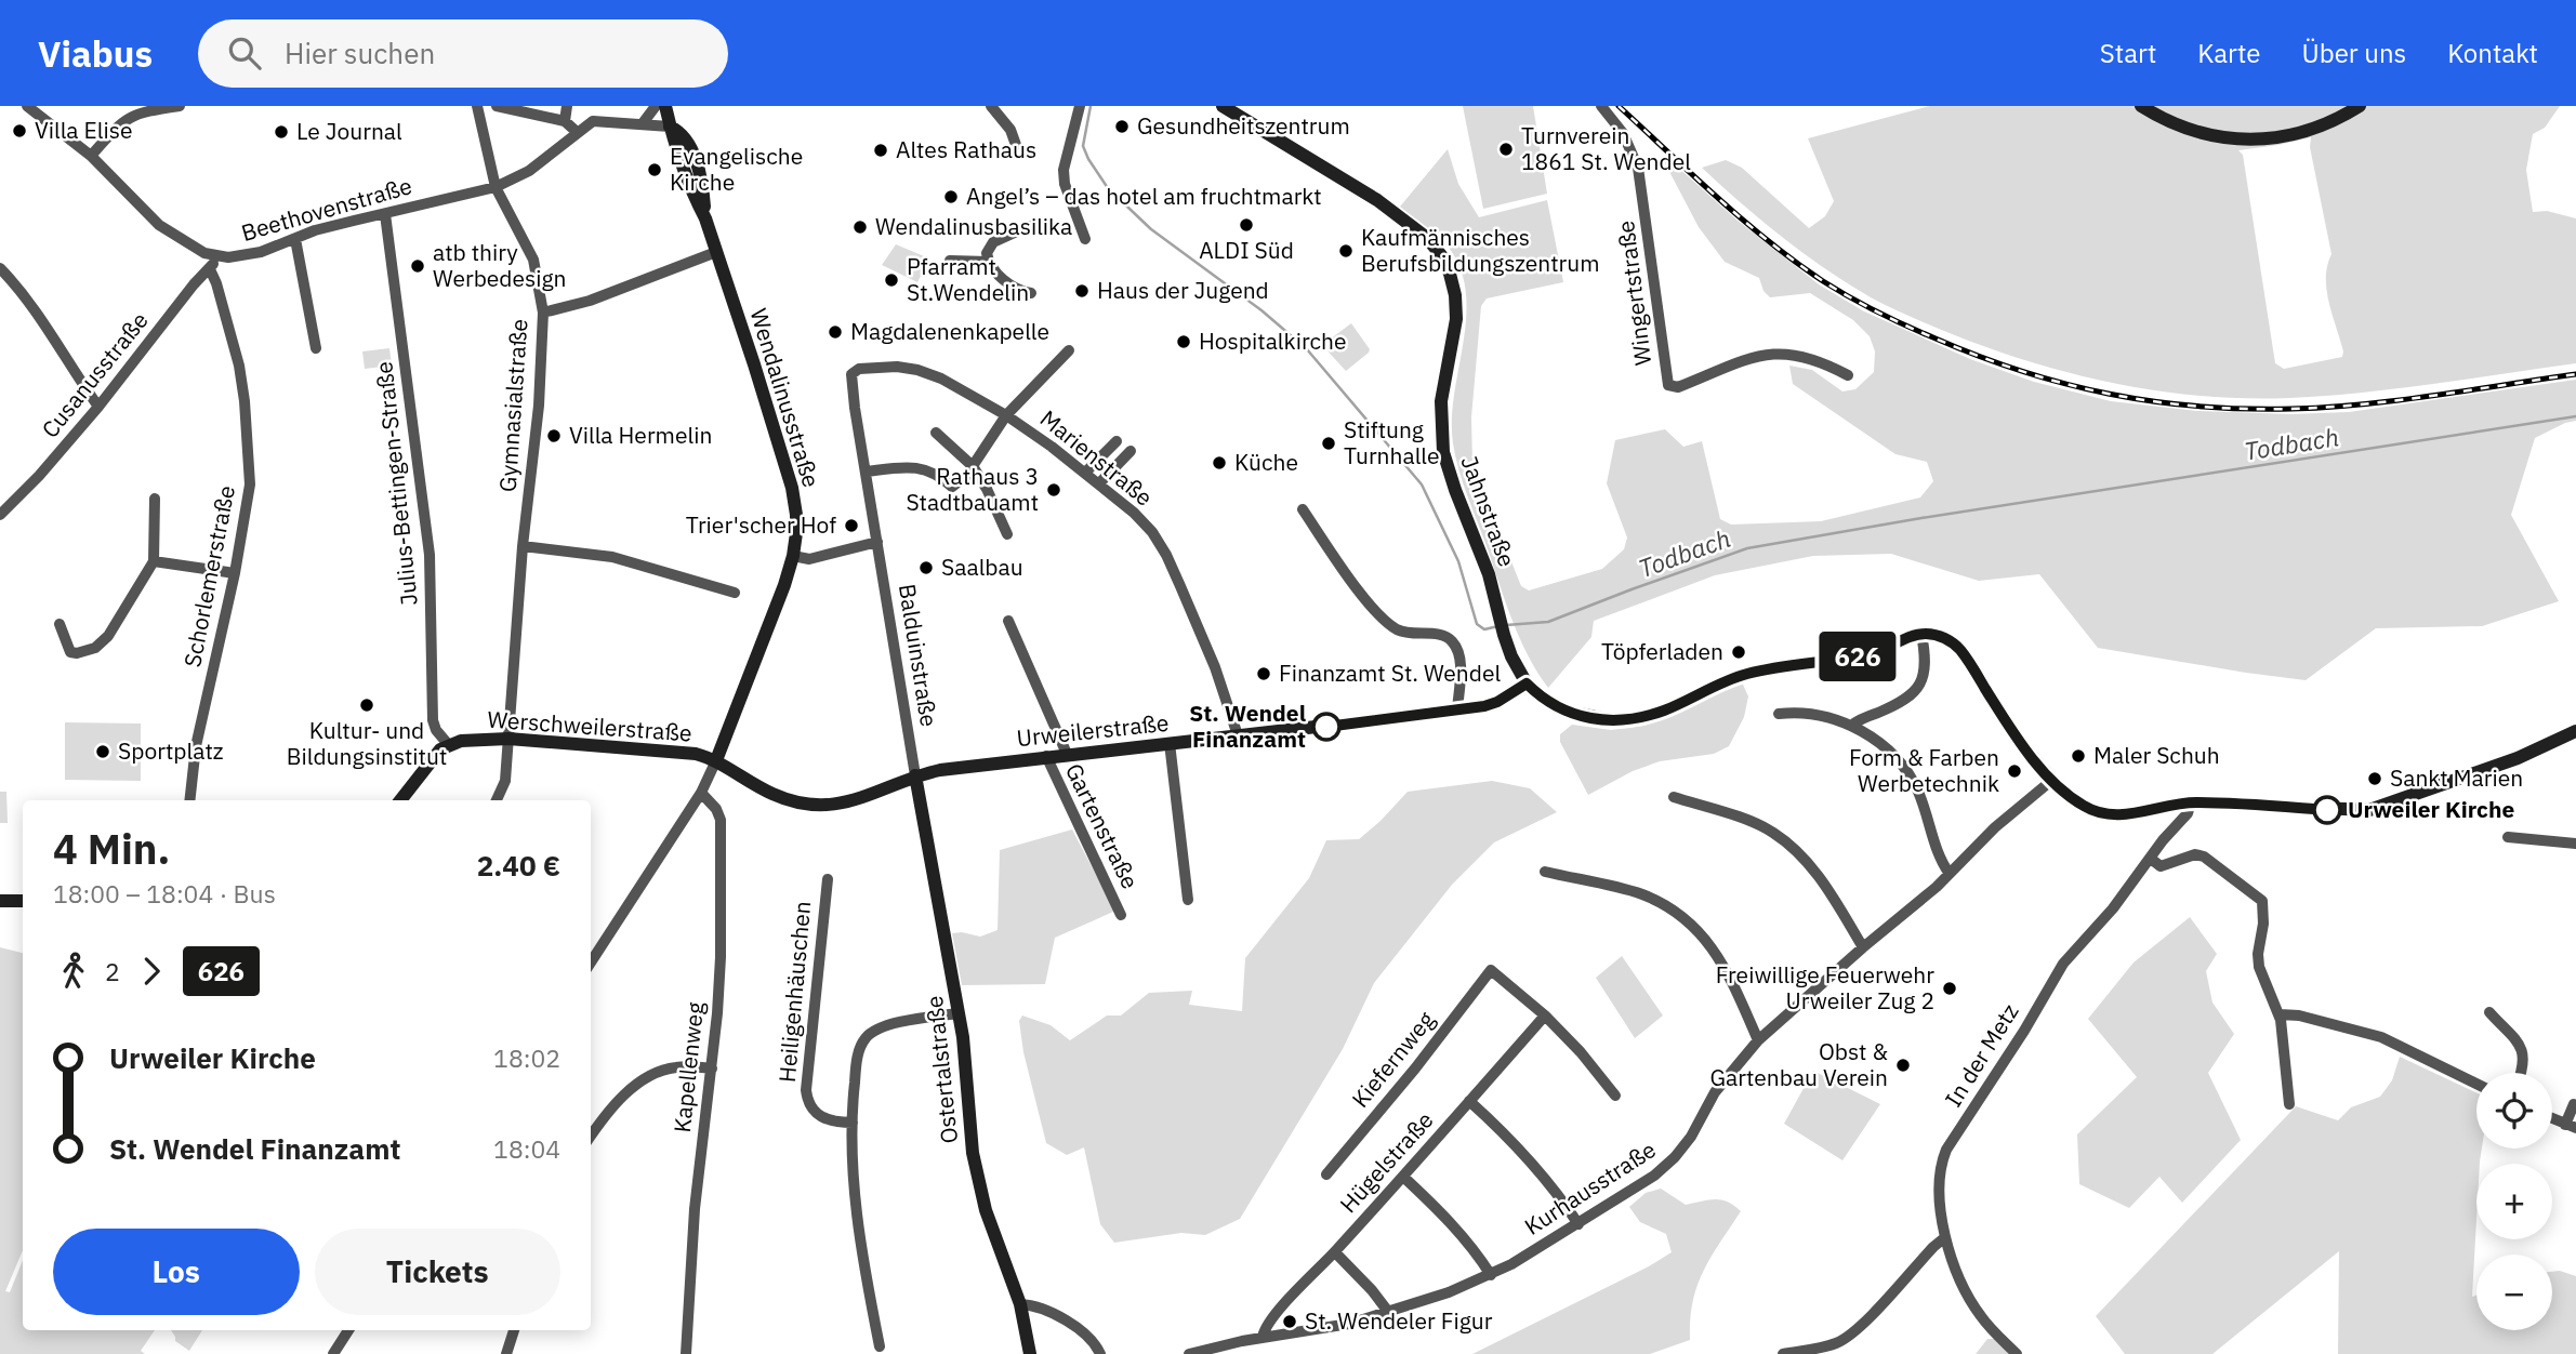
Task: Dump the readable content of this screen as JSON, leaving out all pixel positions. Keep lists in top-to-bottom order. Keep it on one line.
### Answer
{"streets":{"main road":["Wendalinusstraße","Jahnstraße","Werschweilerstraße","Urweilerstraße","Ostertalstraße"],"street":["Beethovenstraße","Wingertstraße","Cusanusstraße","Gymnasialstraße","Marienstraße","Julius-Bettingen-Straße","Schorlemerstraße","Balduinstraße","Gartenstraße","Heiligenhäuschen","In der Metz","Kiefernweg","Kapellenweg","Hügelstraße","Kurhausstraße"]},"crossings":[["Beethovenstraße","Cusanusstraße"],["Beethovenstraße","Wendalinusstraße"],["Beethovenstraße","Gymnasialstraße"],["Beethovenstraße","Julius-Bettingen-Straße"],["Cusanusstraße","Schorlemerstraße"],["Wendalinusstraße","Werschweilerstraße"],["Gymnasialstraße","Werschweilerstraße"],["Marienstraße","Balduinstraße"],["Marienstraße","Urweilerstraße"],["Julius-Bettingen-Straße","Werschweilerstraße"],["Jahnstraße","Urweilerstraße"],["Balduinstraße","Werschweilerstraße"],["Balduinstraße","Urweilerstraße"],["Balduinstraße","Ostertalstraße"],["Werschweilerstraße","Urweilerstraße"],["Werschweilerstraße","Ostertalstraße"],["Urweilerstraße","Gartenstraße"],["Urweilerstraße","Ostertalstraße"],["Kiefernweg","Hügelstraße"],["Hügelstraße","Kurhausstraße"]],"water":["Todbach"],"places":["Gesundheitszentrum","Villa Elise","Le Journal","Turnverein 1861 St. Wendel","Altes Rathaus","Evangelische Kirche","Angel’s – das hotel am fruchtmarkt","ALDI Süd","Wendalinusbasilika","Kaufmännisches Berufsbildungszentrum","atb thiry Werbedesign","Pfarramt St.Wendelin","Haus der Jugend","Magdalenenkapelle","Hospitalkirche","Villa Hermelin","Stiftung Turnhalle","Küche","Rathaus 3 Stadtbauamt","Trier'scher Hof","Saalbau","Töpferladen","Finanzamt St. Wendel","Kultur- und Bildungsinstitut","St. Wendel Finanzamt","Sportplatz","Maler Schuh","Form & Farben Werbetechnik","Sankt Marien","Urweiler Kirche","Freiwillige Feuerwehr Urweiler Zug 2","Obst & Gartenbau Verein","St. Wendeler Figur"],"lines":["bus line 626"],"page":{"header":"Viabus","search":"Hier suchen","nav":["Start","Karte","Über uns","Kontakt"],"on_map":"626","heading":["4 Min.","18:00 – 18:04 · Bus","2.40 €"],"legs":["2","626"],"list":[{"name":"Urweiler Kirche","value":"18:02"},{"name":"St. Wendel Finanzamt","value":"18:04"}],"map_buttons":["+","−"],"buttons":["Los","Tickets"]}}
